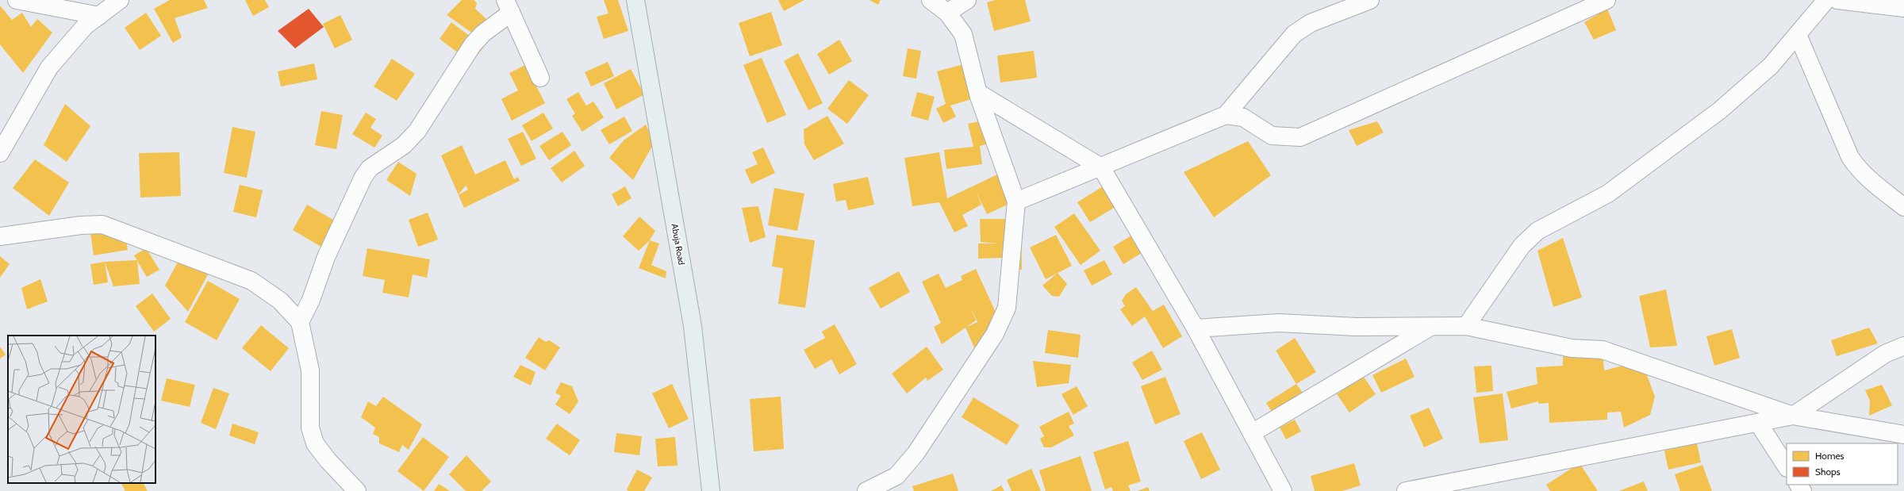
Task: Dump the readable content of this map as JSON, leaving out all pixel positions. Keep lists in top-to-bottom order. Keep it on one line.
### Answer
{"streets":{"main road":["Abuja Road"]},"legend":["Homes","Shops"]}
